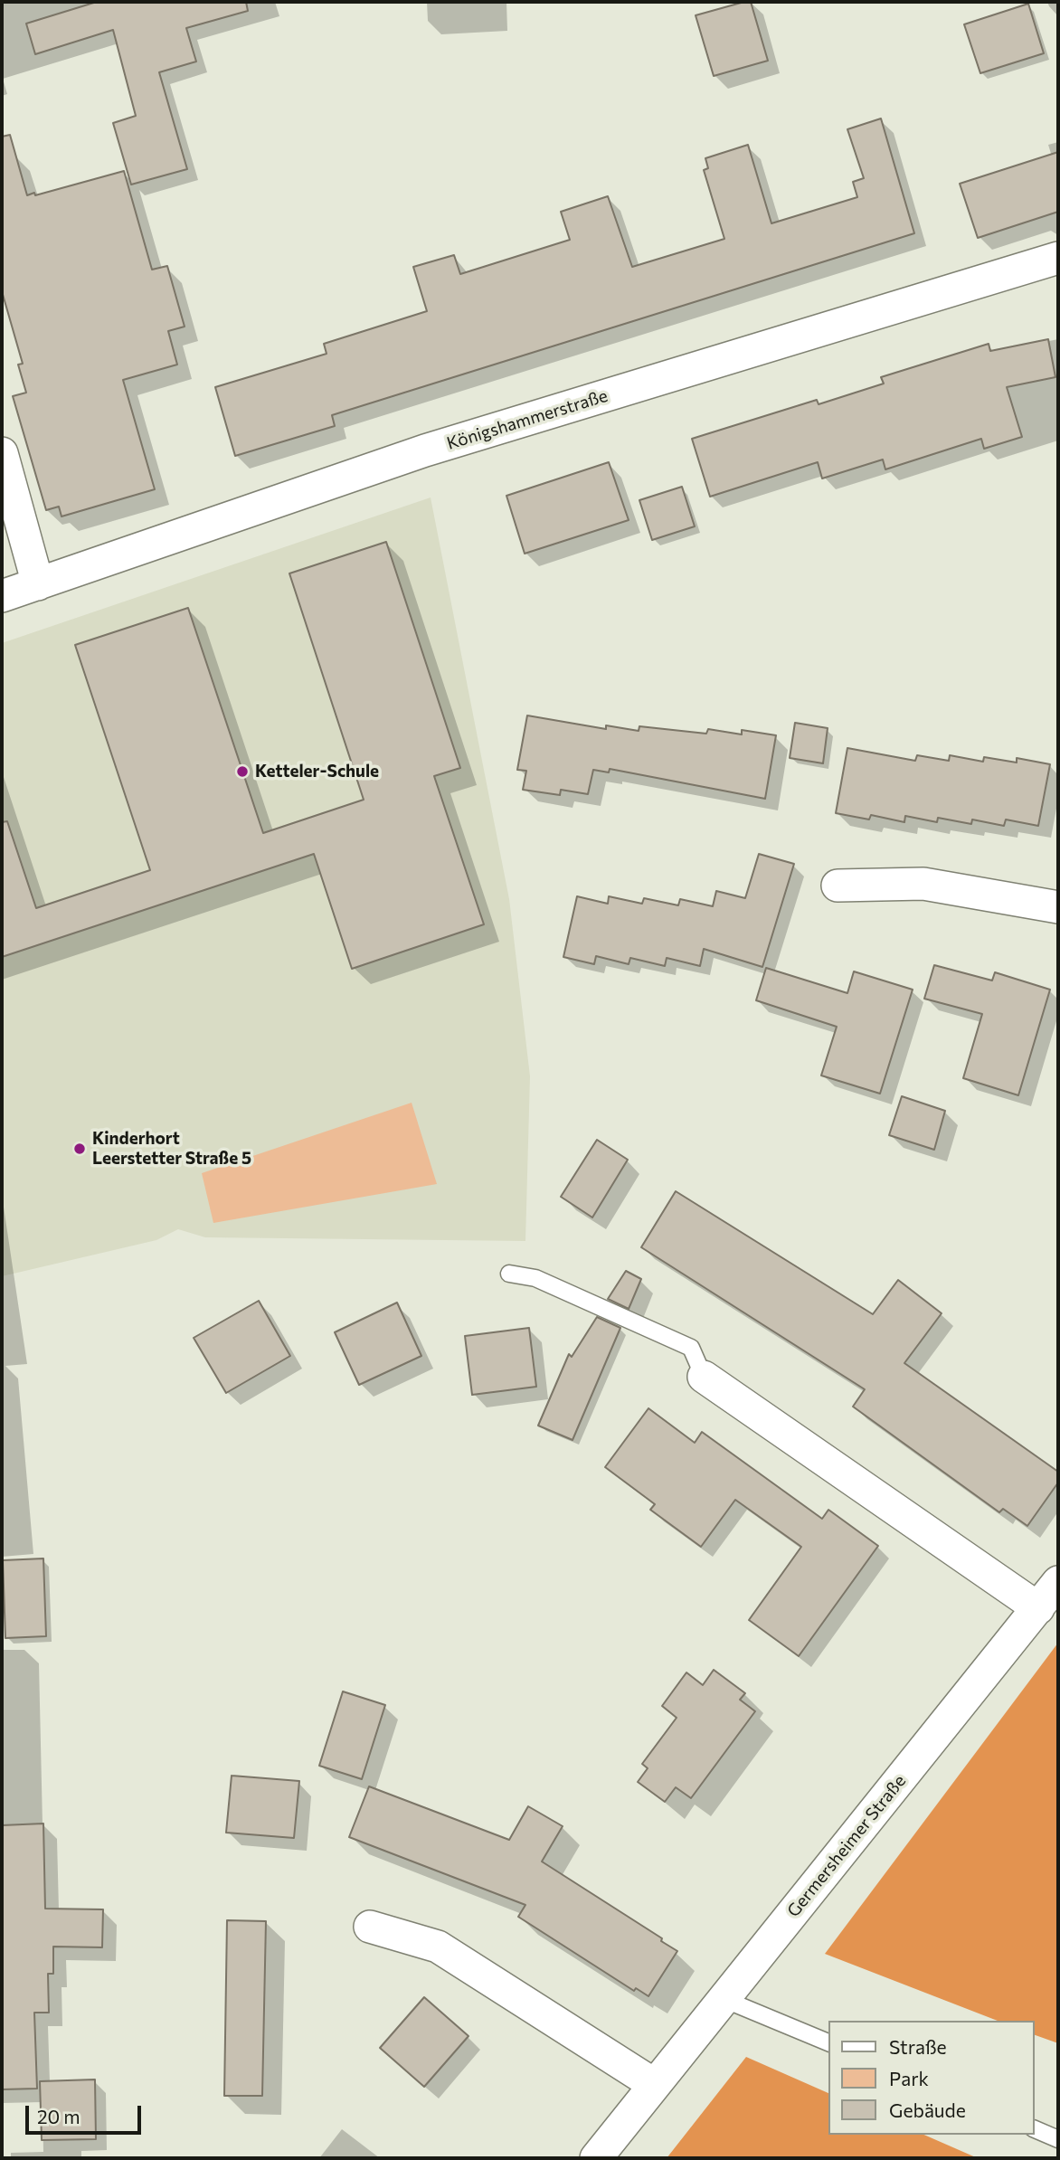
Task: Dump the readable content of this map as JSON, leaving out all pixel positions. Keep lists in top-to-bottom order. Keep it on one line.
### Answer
{"streets":{"street":["Königshammerstraße","Germersheimer Straße"]},"places":["Ketteler-Schule","Kinderhort Leerstetter Straße 5"],"legend":["Straße","Park","Gebäude"],"scale_bar":"20 m"}
